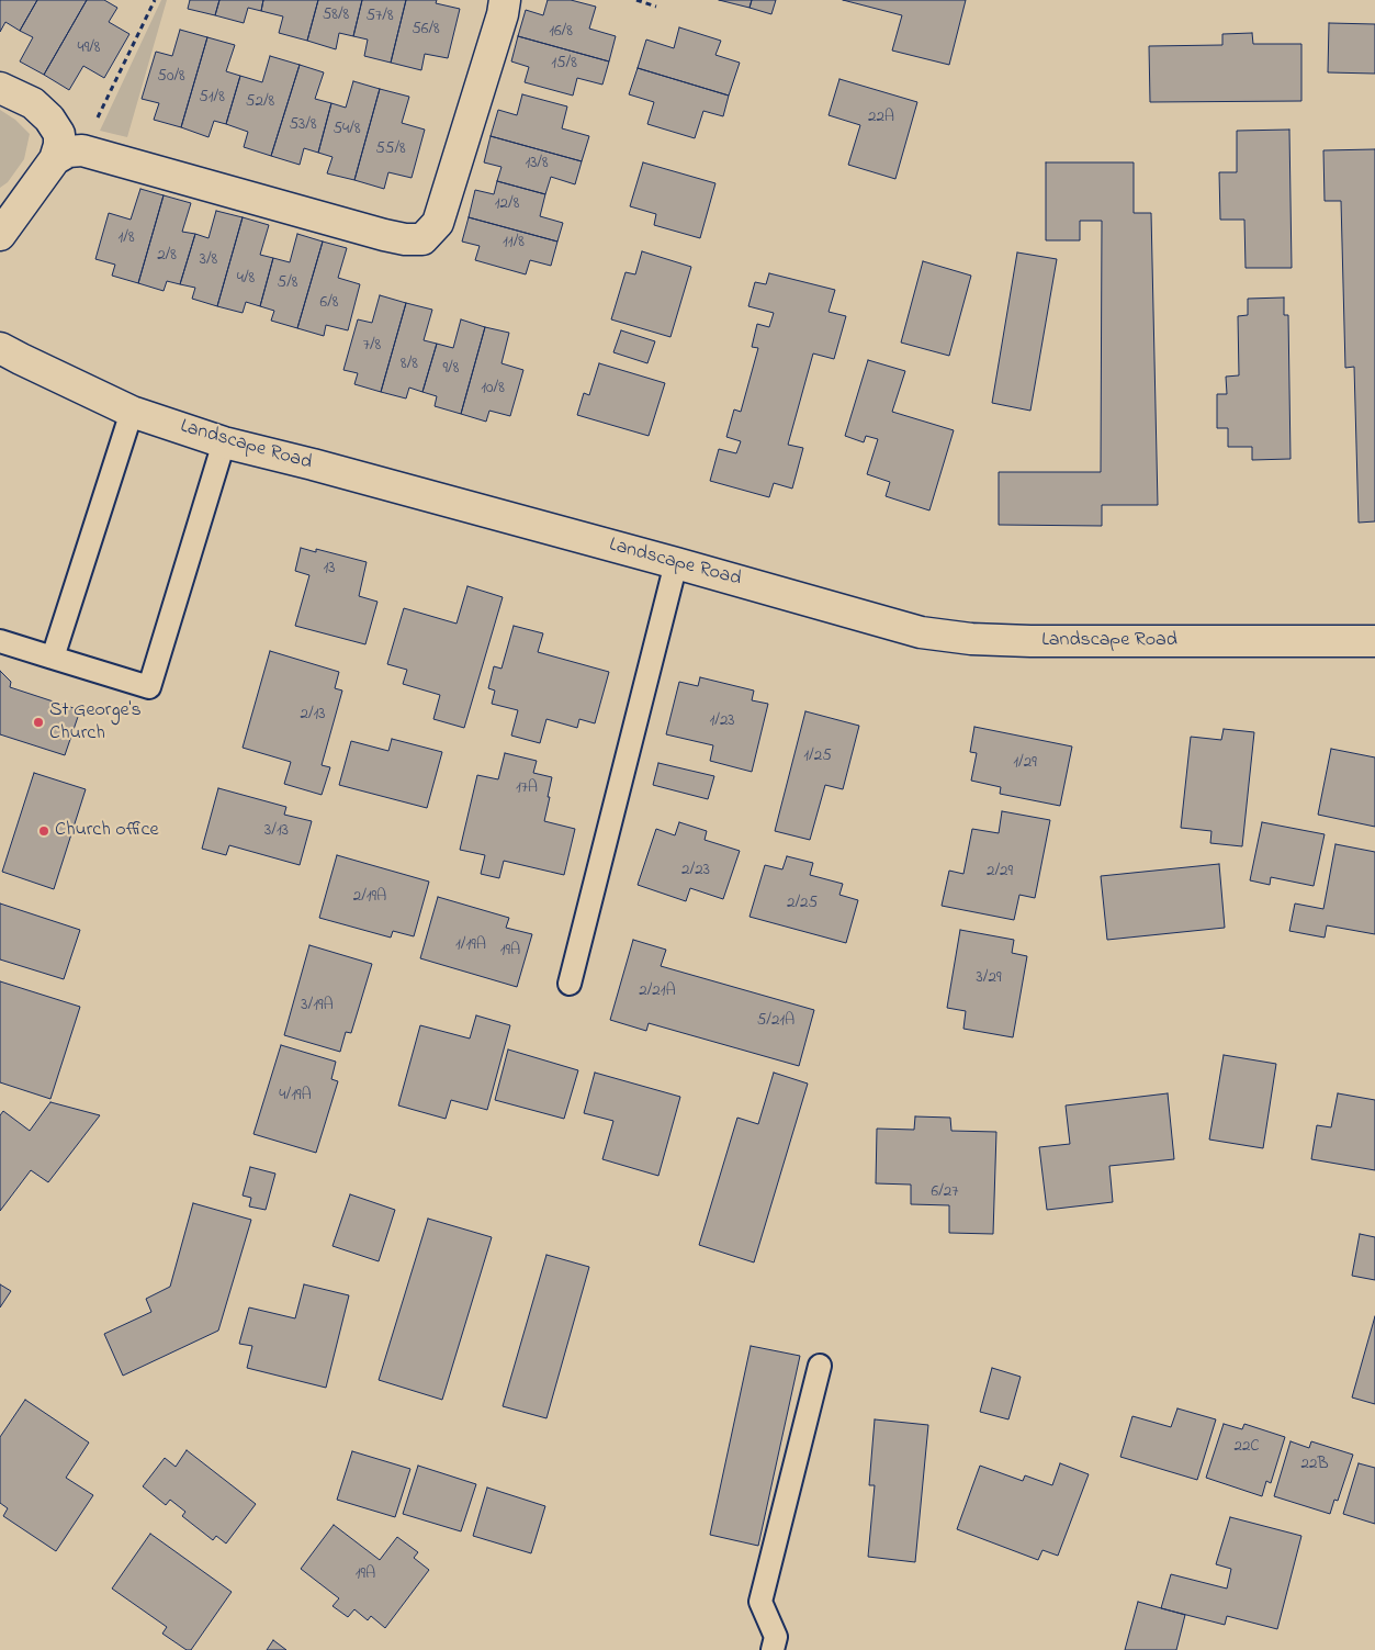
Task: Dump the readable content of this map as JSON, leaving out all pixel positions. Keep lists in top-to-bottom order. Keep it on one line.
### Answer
{"streets":{"street":["Landscape Road"]},"places":["St George's Church","Church office"],"house_numbers":["58/8","57/8","56/8","16/8","49/8","15/8","50/8","51/8","52/8","22A","53/8","54/8","55/8","13/8","12/8","1/8","11/8","2/8","3/8","4/8","5/8","6/8","7/8","8/8","9/8","10/8","13","2/13","1/23","1/25","1/29","17A","3/13","2/23","2/29","2/19A","2/25","1/19A","19A","3/29","2/21A","3/19A","5/21A","4/19A","6/27","22C","22B","19A"]}
